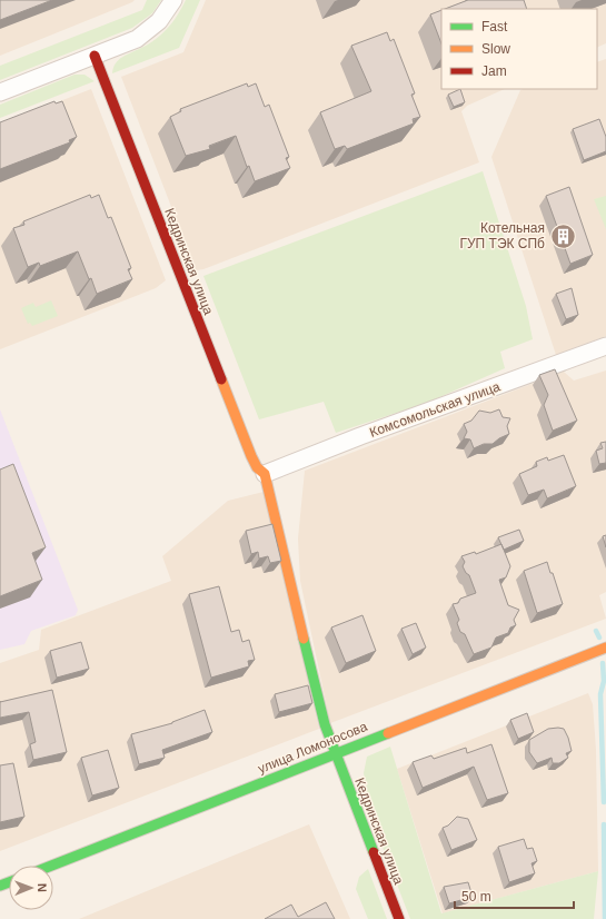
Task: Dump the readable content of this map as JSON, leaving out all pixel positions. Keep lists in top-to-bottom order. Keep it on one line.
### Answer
{"streets":{"street":["Кедринская улица","Комсомольская улица","улица Ломоносова"]},"crossings":[["Кедринская улица","Комсомольская улица"],["Кедринская улица","улица Ломоносова"]],"places":{"building":["Котельная ГУП ТЭК СПб"]},"legend":["Fast","Slow","Jam"],"scale_bar":"50 m","north":"right"}
